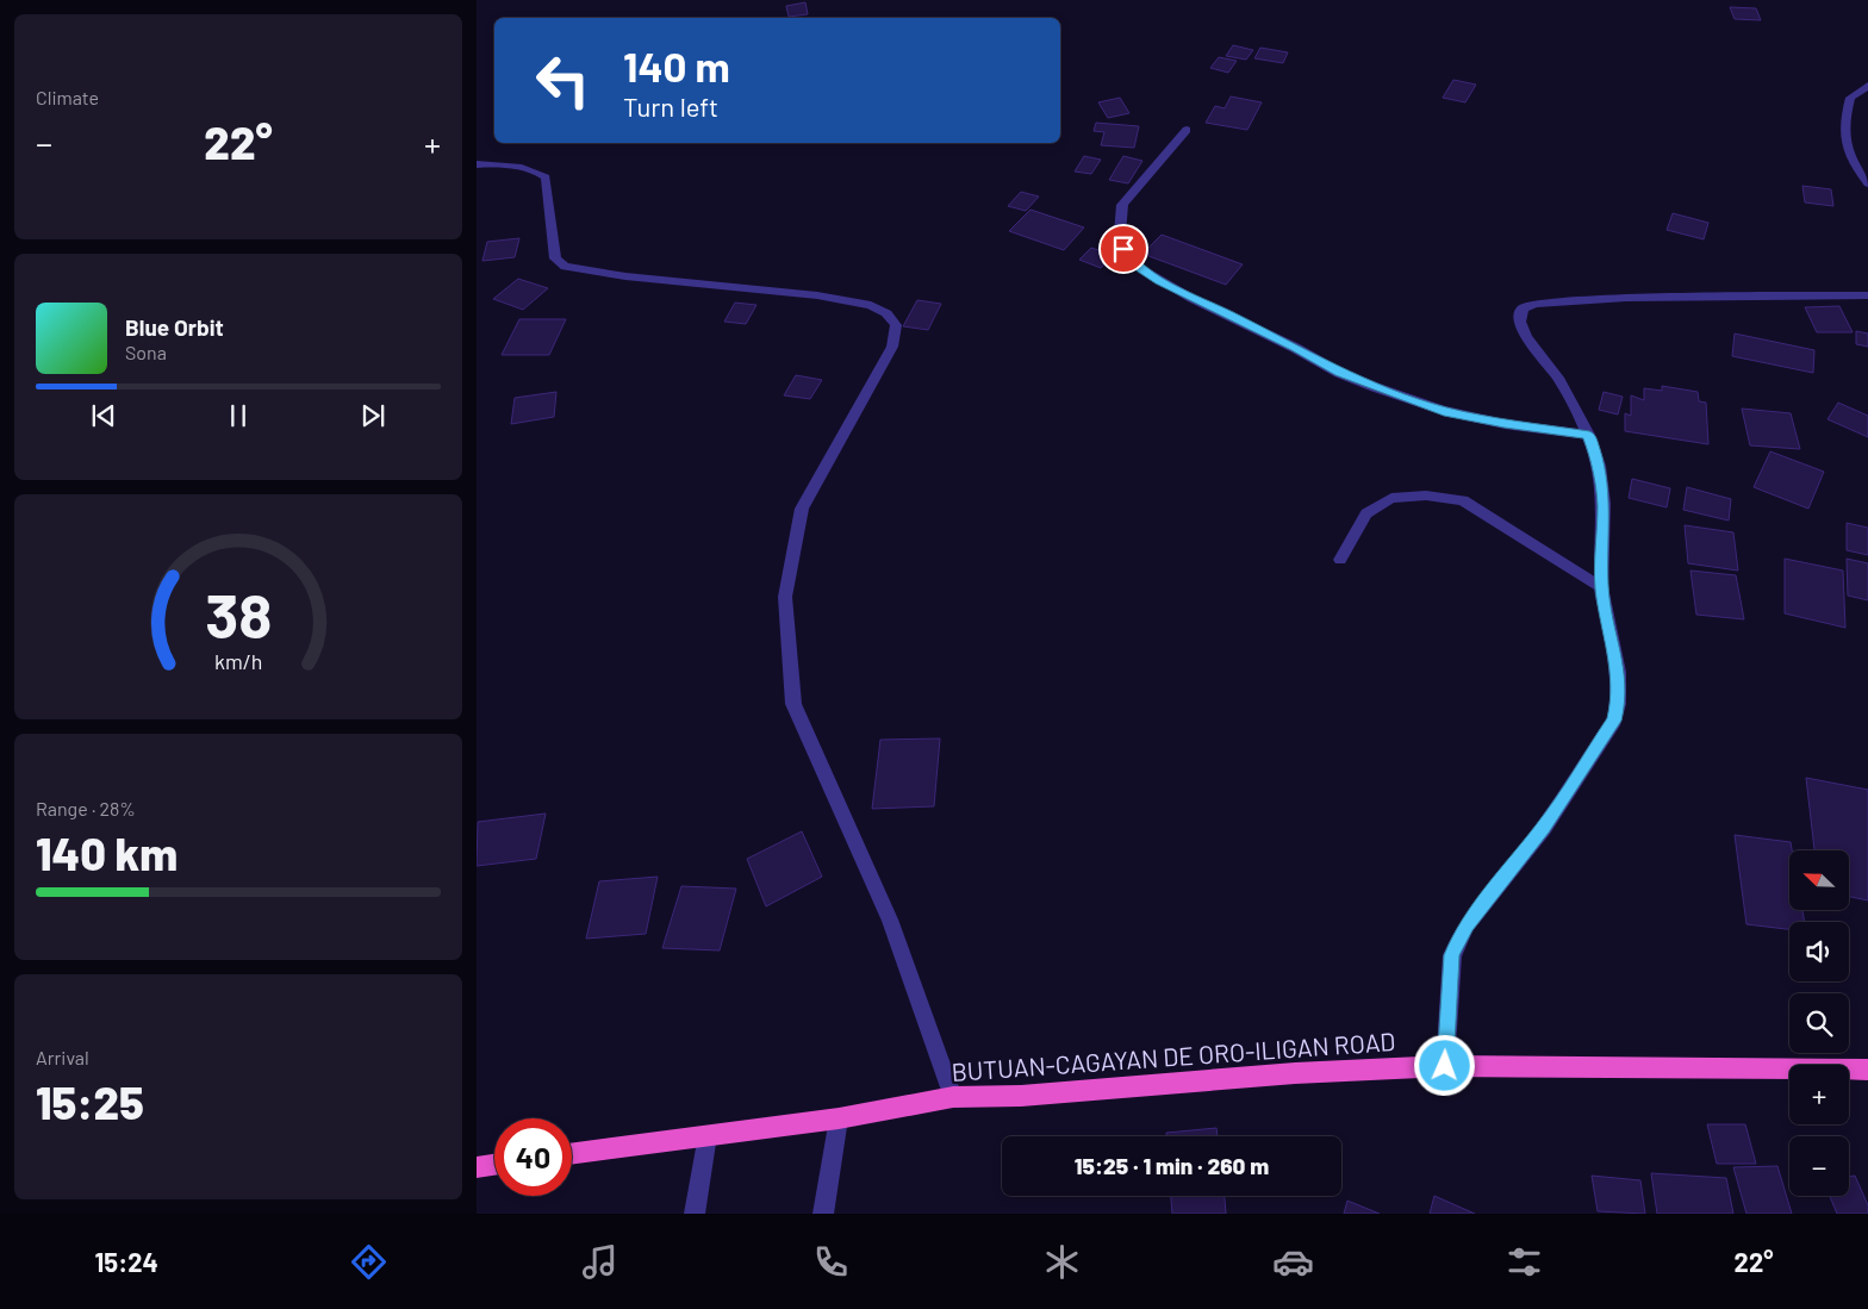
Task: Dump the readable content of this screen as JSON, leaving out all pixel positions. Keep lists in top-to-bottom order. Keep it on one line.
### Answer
{"streets":{"highway":["BUTUAN-CAGAYAN DE ORO-ILIGAN ROAD"]},"north":"top left","page":{"tile":["Climate",["Range · 28%","140 km"],["Arrival","15:25"]],"turn":["140 m","Turn left"],"heat":["−","22°","+"],"song":["Blue Orbit","Sona"],"map_buttons":["+","−"],"limit":"40","trip":"15:25 · 1 min · 260 m","tabs":["15:24","22°"],"gauge":["38","km/h"]}}
